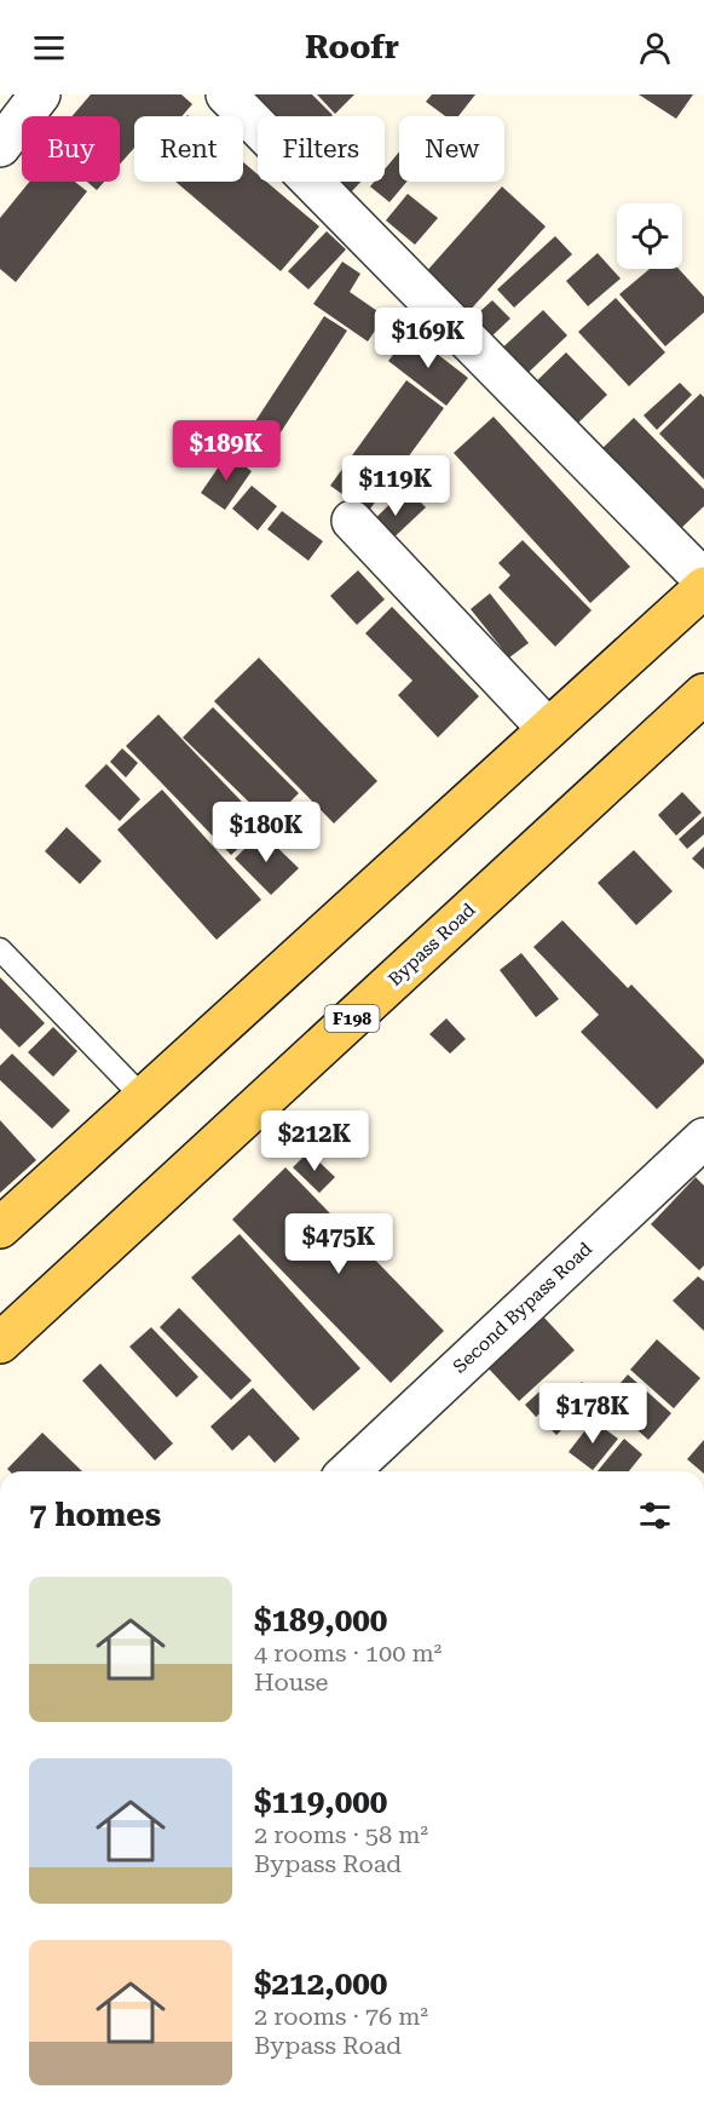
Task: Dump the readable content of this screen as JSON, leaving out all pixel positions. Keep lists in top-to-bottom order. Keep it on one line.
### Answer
{"streets":{"main road":["Bypass Road","F198"],"street":["Second Bypass Road"]},"page":{"header":"Roofr","chip":["Buy","Rent","Filters","New"],"price":["$169K","$189K","$119K","$180K","$212K","$475K","$178K"],"heading":"7 homes","list":[{"name":"$189,000","note":"4 rooms · 100 m² · House"},{"name":"$119,000","note":"2 rooms · 58 m² · Bypass Road"},{"name":"$212,000","note":"2 rooms · 76 m² · Bypass Road"}]}}
